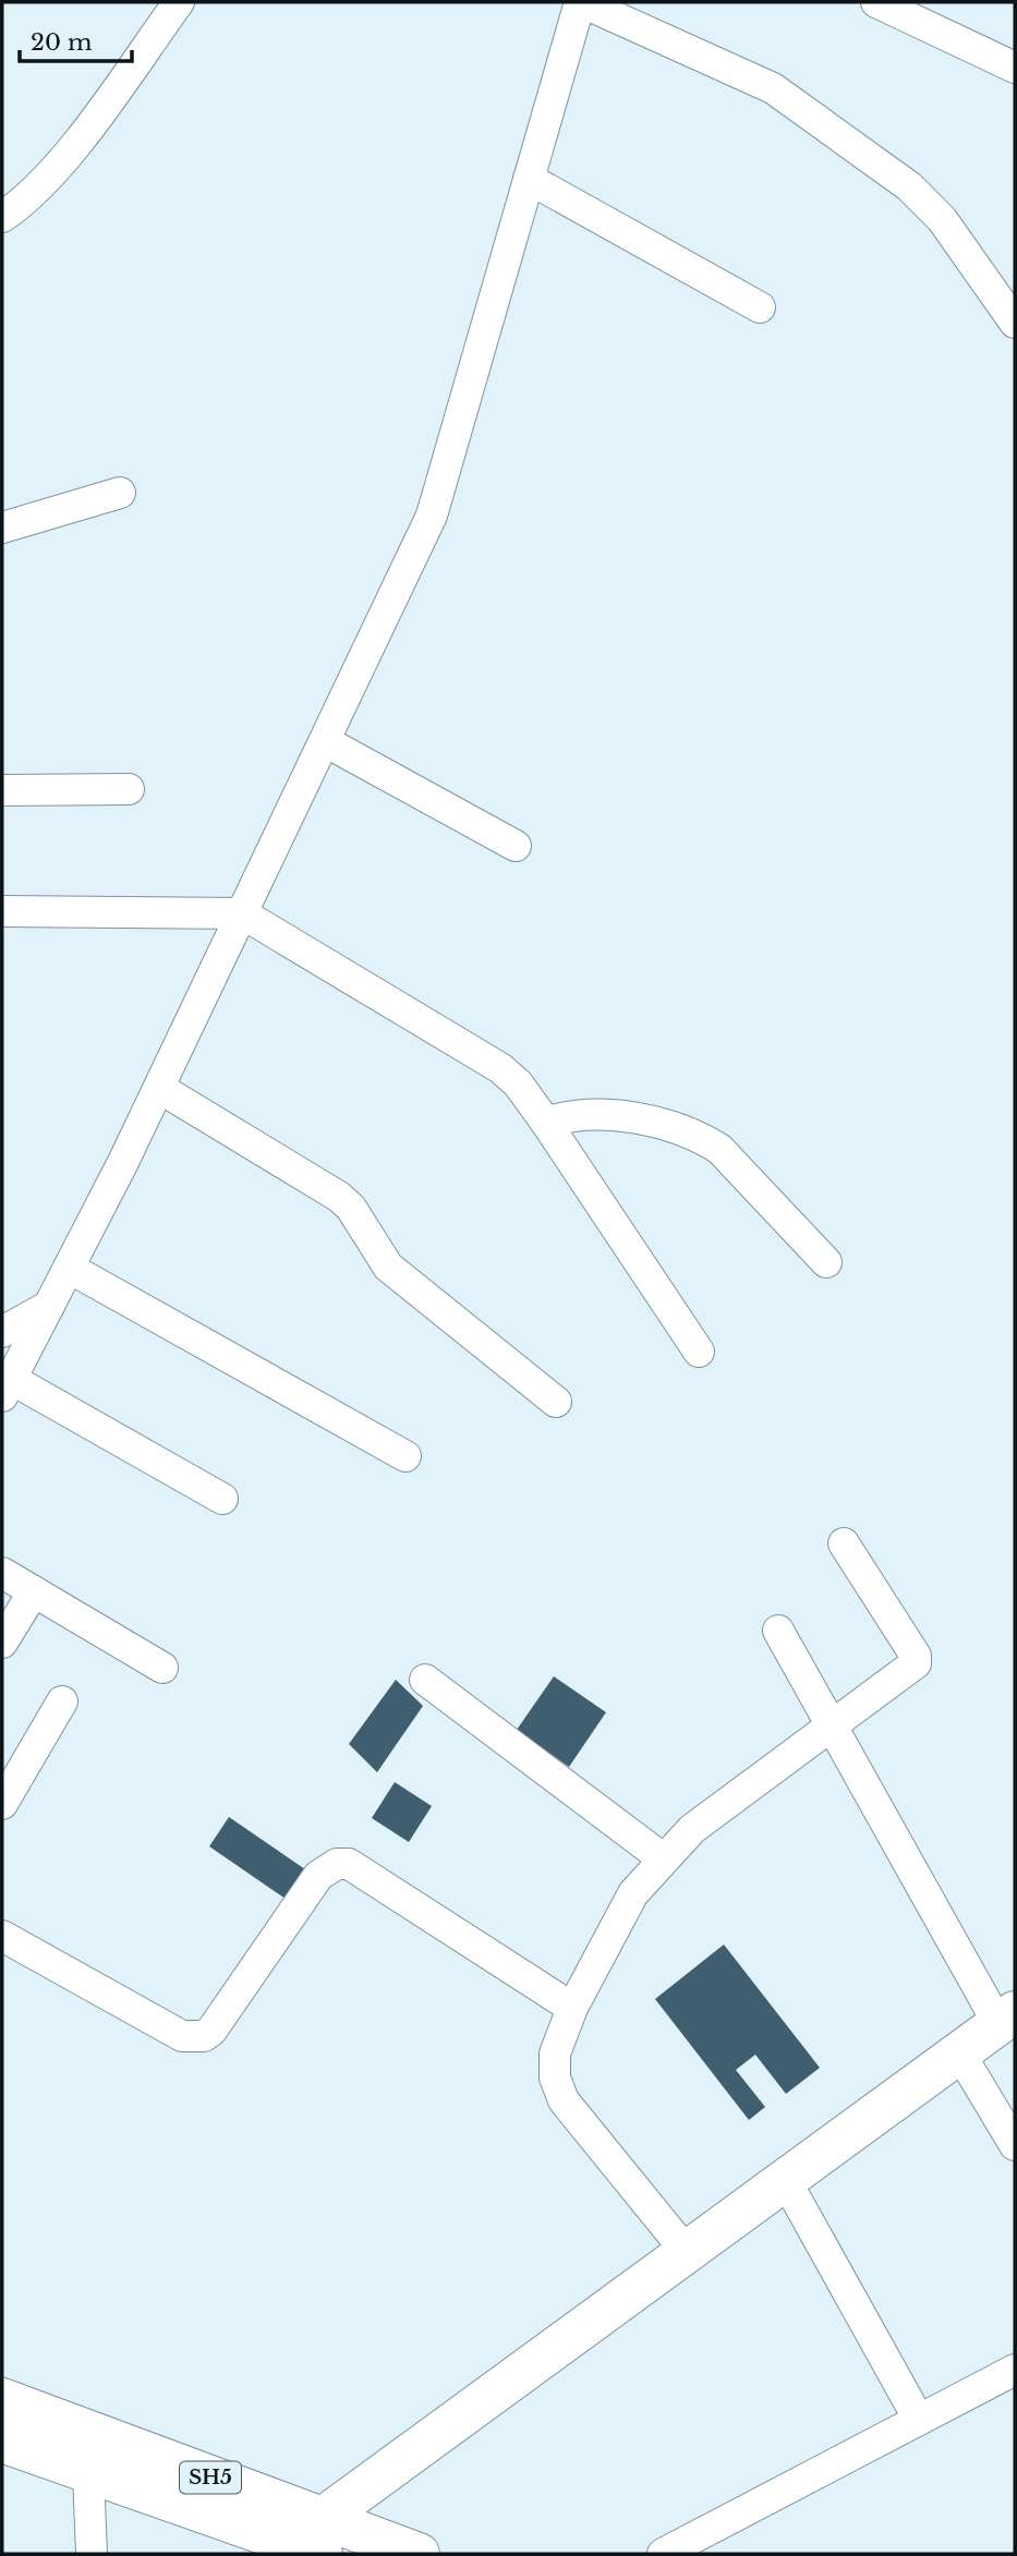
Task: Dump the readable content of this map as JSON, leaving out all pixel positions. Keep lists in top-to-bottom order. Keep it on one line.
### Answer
{"streets":{"street":["SH5"]},"scale_bar":"20 m"}
